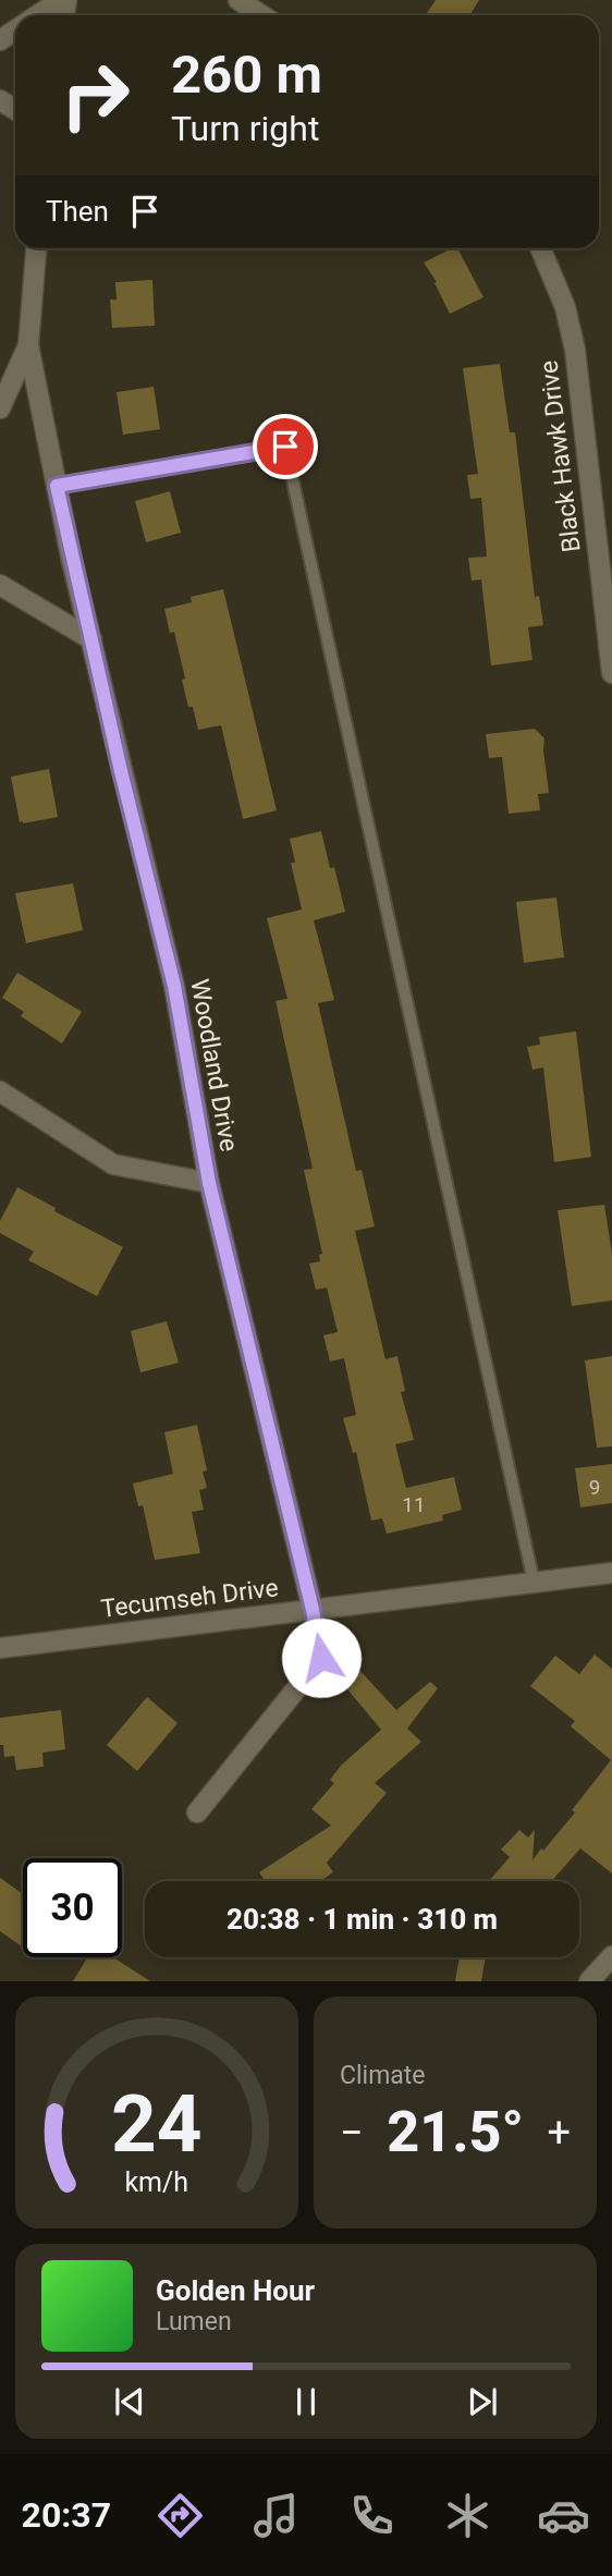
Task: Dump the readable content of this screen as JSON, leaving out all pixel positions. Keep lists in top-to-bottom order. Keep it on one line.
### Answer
{"streets":{"street":["Black Hawk Drive","Woodland Drive","Tecumseh Drive"]},"crossings":[["Woodland Drive","Tecumseh Drive"]],"house_numbers":["9","11"],"page":{"turn":["260 m","Turn right"],"then":"Then","limit":"30","trip":"20:38 · 1 min · 310 m","tile":"Climate","heat":["−","21.5°","+"],"song":["Golden Hour","Lumen"],"tabs":"20:37","gauge":["24","km/h"]}}
